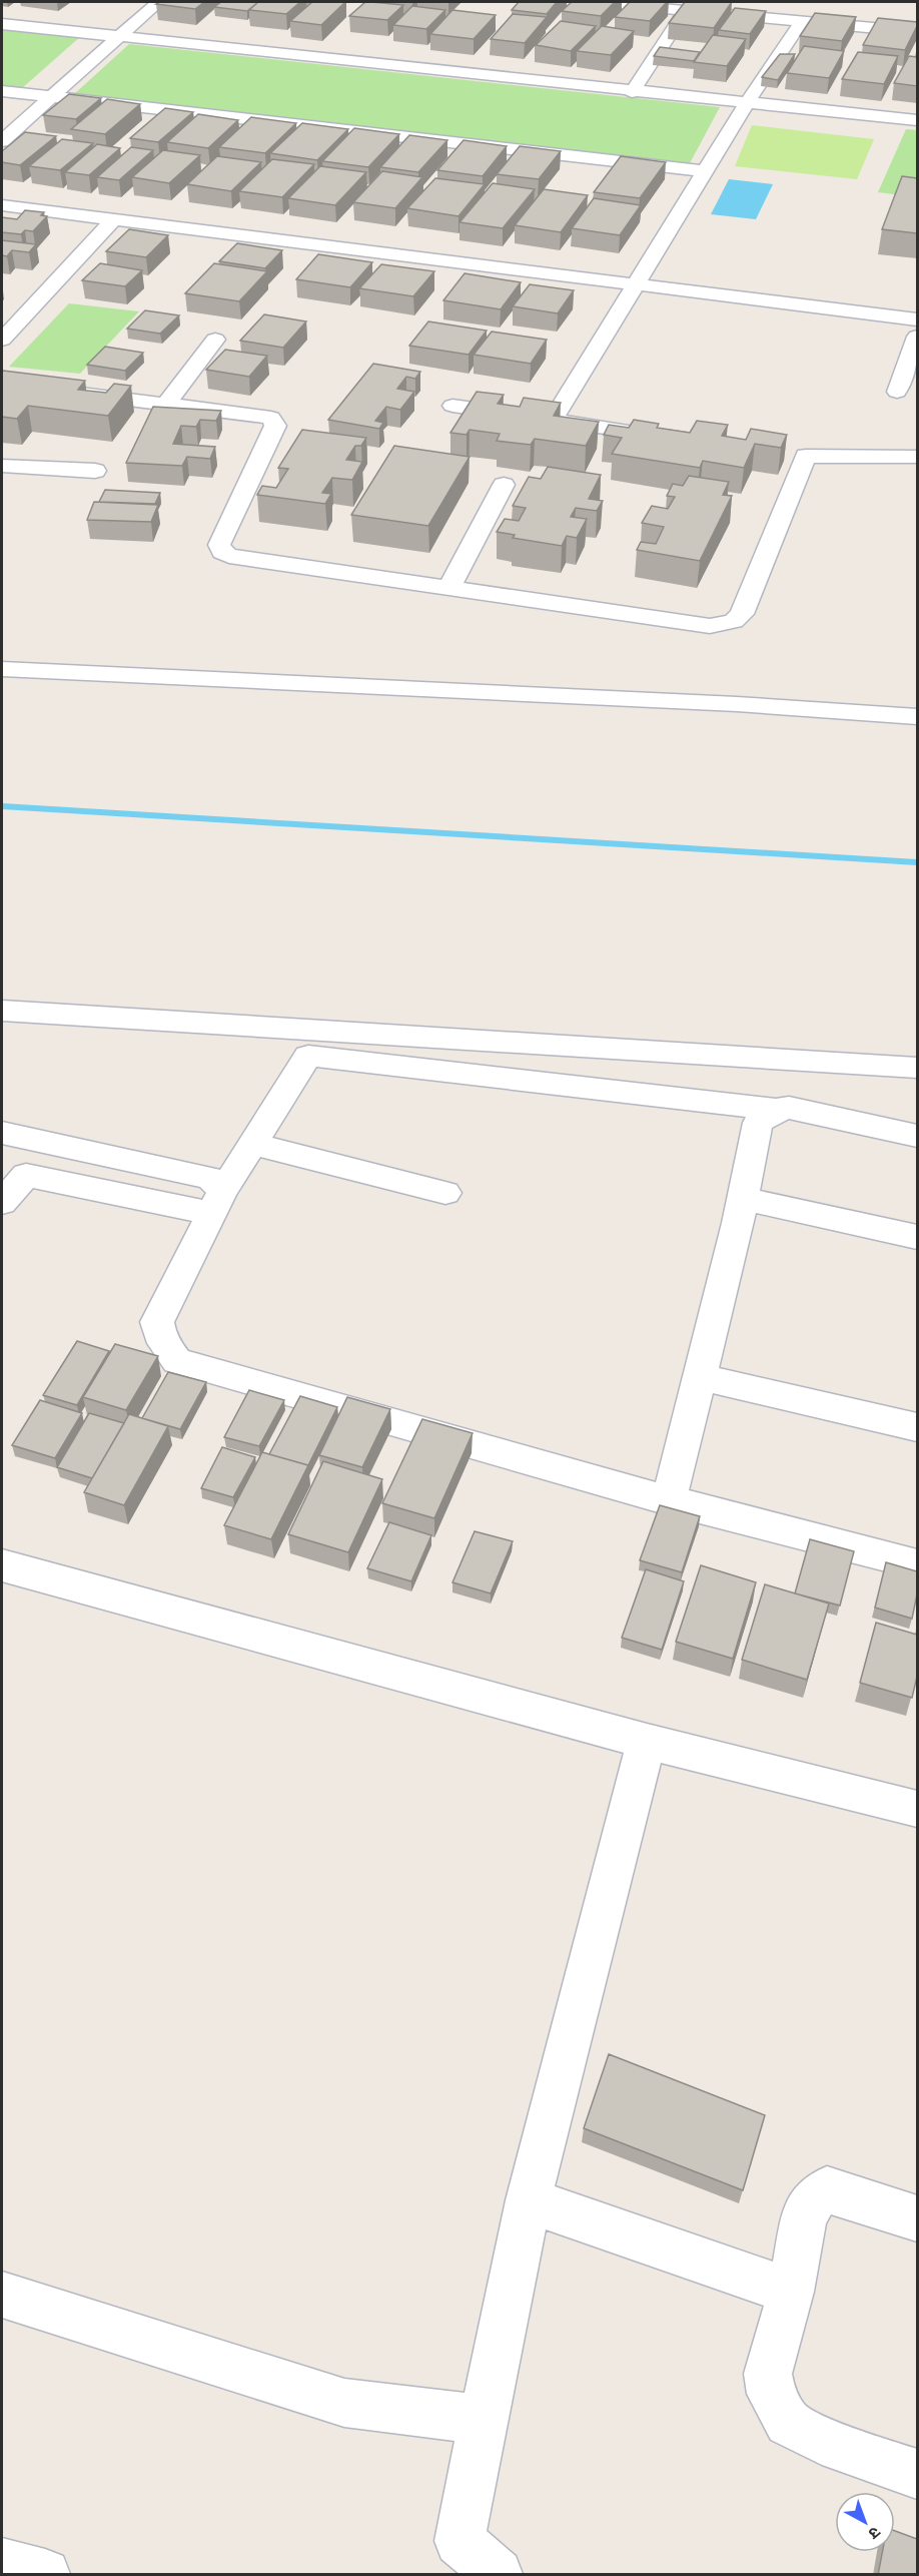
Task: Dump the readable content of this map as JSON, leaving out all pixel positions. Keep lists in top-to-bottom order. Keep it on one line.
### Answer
{"north":"bottom right"}
